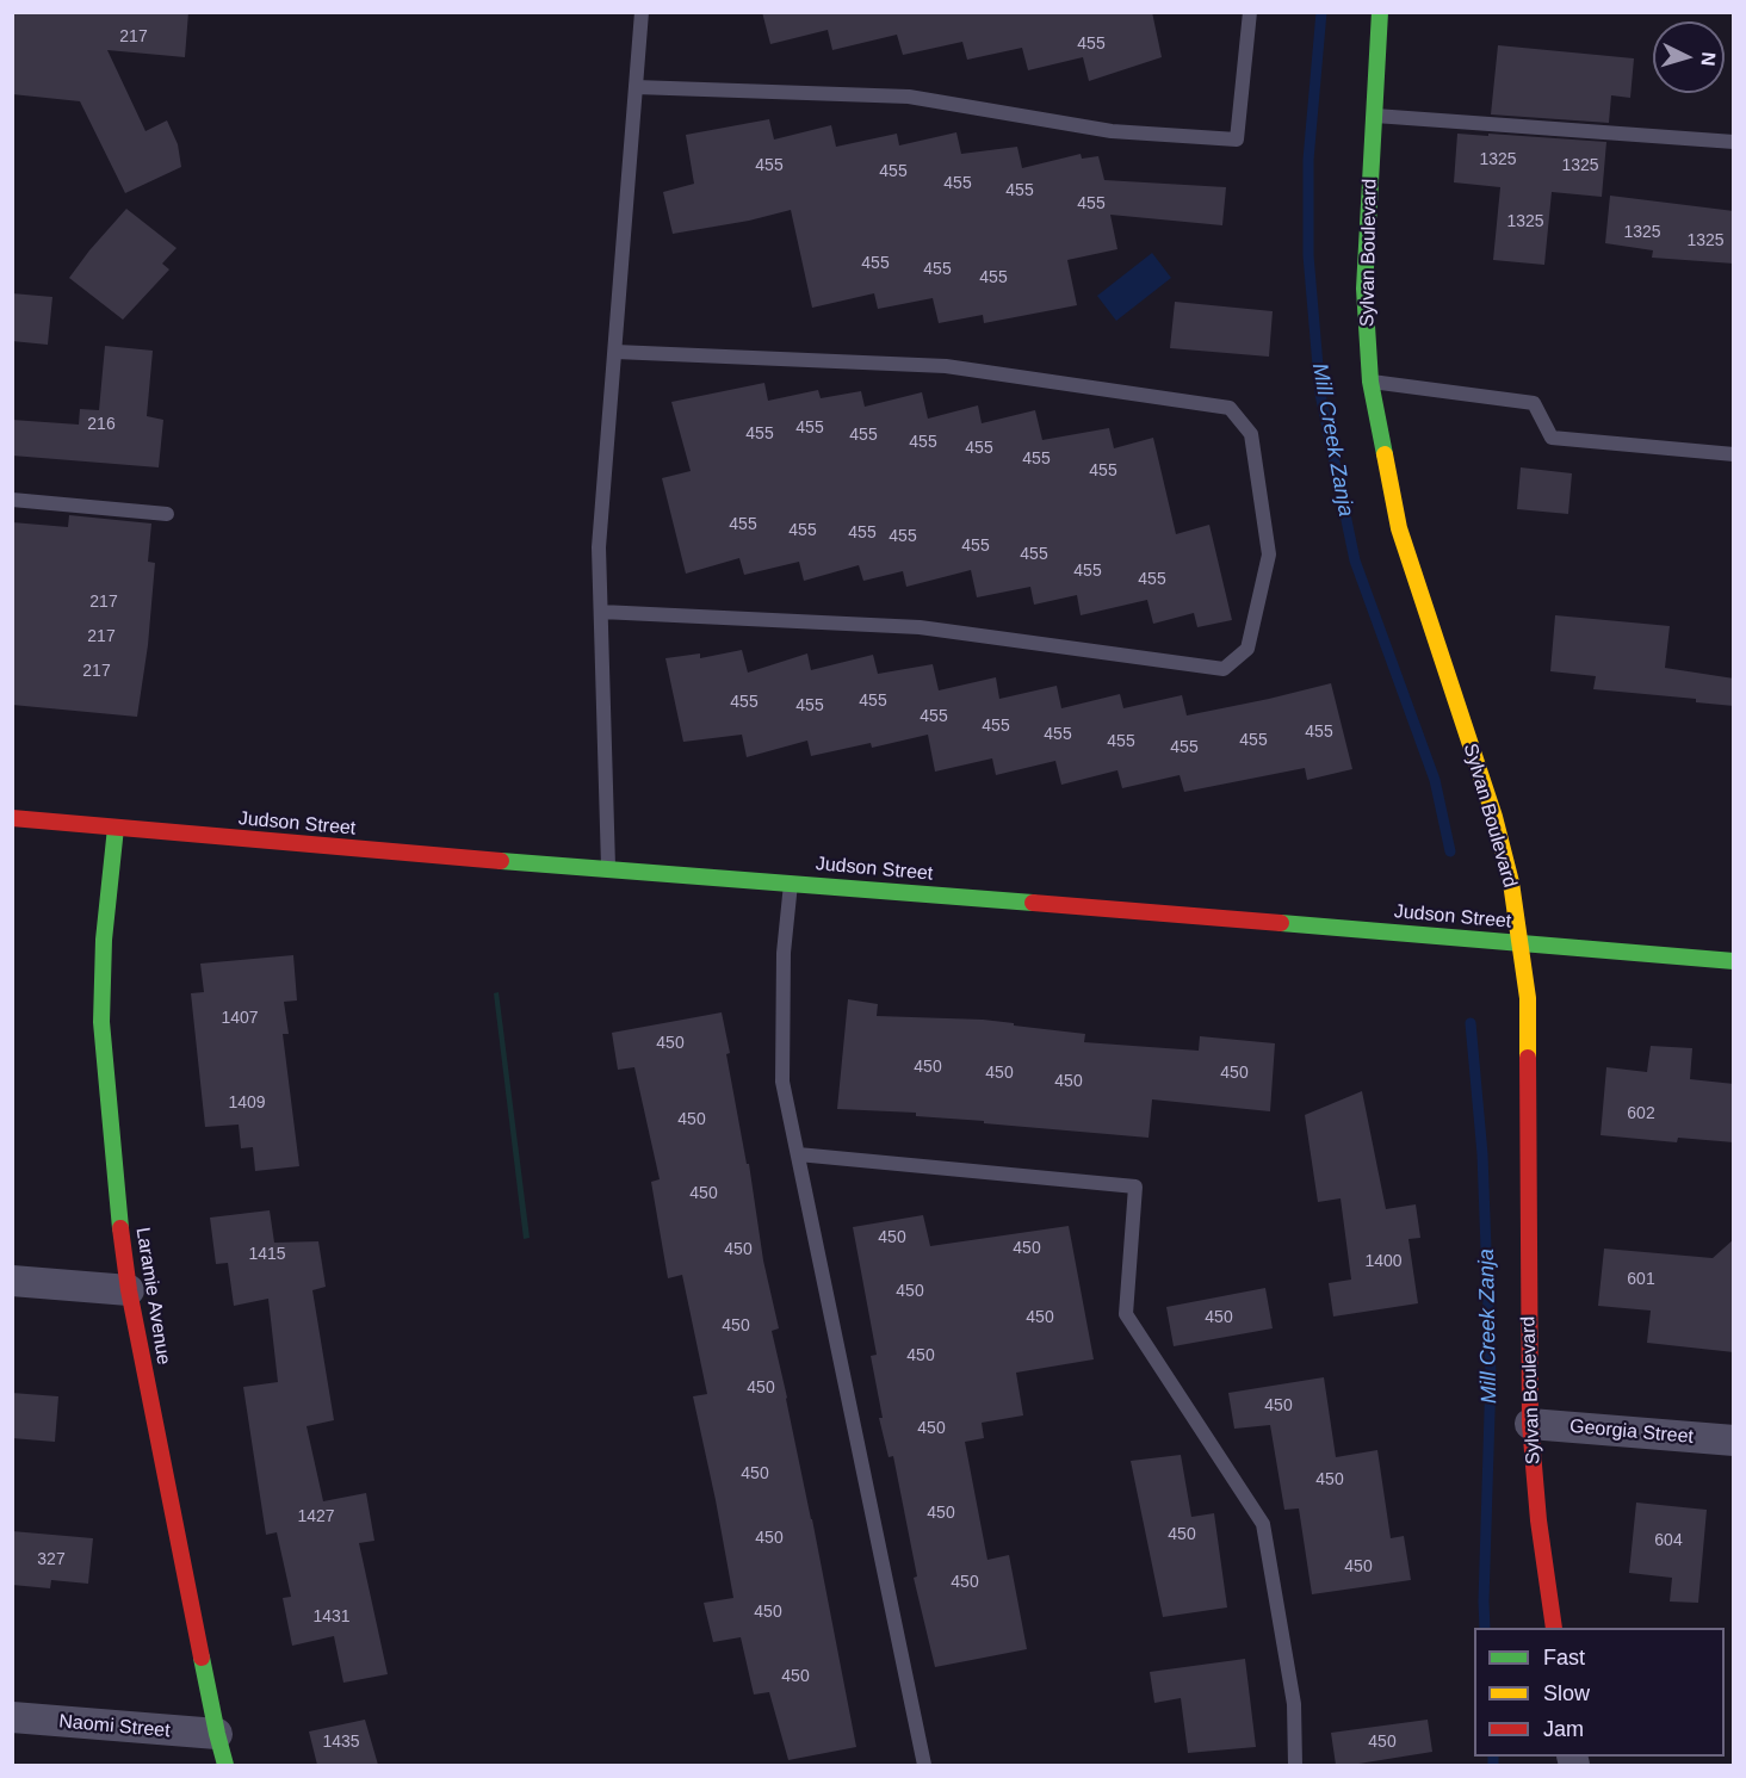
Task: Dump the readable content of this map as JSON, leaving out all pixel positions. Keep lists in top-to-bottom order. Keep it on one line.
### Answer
{"streets":{"street":["Sylvan Boulevard","Judson Street","Laramie Avenue","Georgia Street","Naomi Street"]},"crossings":[["Sylvan Boulevard","Judson Street"],["Sylvan Boulevard","Georgia Street"],["Judson Street","Laramie Avenue"],["Laramie Avenue","Naomi Street"]],"water":["Mill Creek Zanja"],"house_numbers":["217","455","1325","455","1325","455","455","455","455","1325","1325","1325","455","455","455","216","455","455","455","455","455","455","455","455","455","455","455","455","455","455","455","217","217","217","455","455","455","455","455","455","455","455","455","455","1407","450","450","450","450","450","1409","602","450","450","450","450","450","1415","1400","601","450","450","450","450","450","450","450","450","450","450","450","1427","450","450","604","327","450","450","450","1431","450","1435","450"],"legend":["Fast","Slow","Jam"],"north":"right"}
